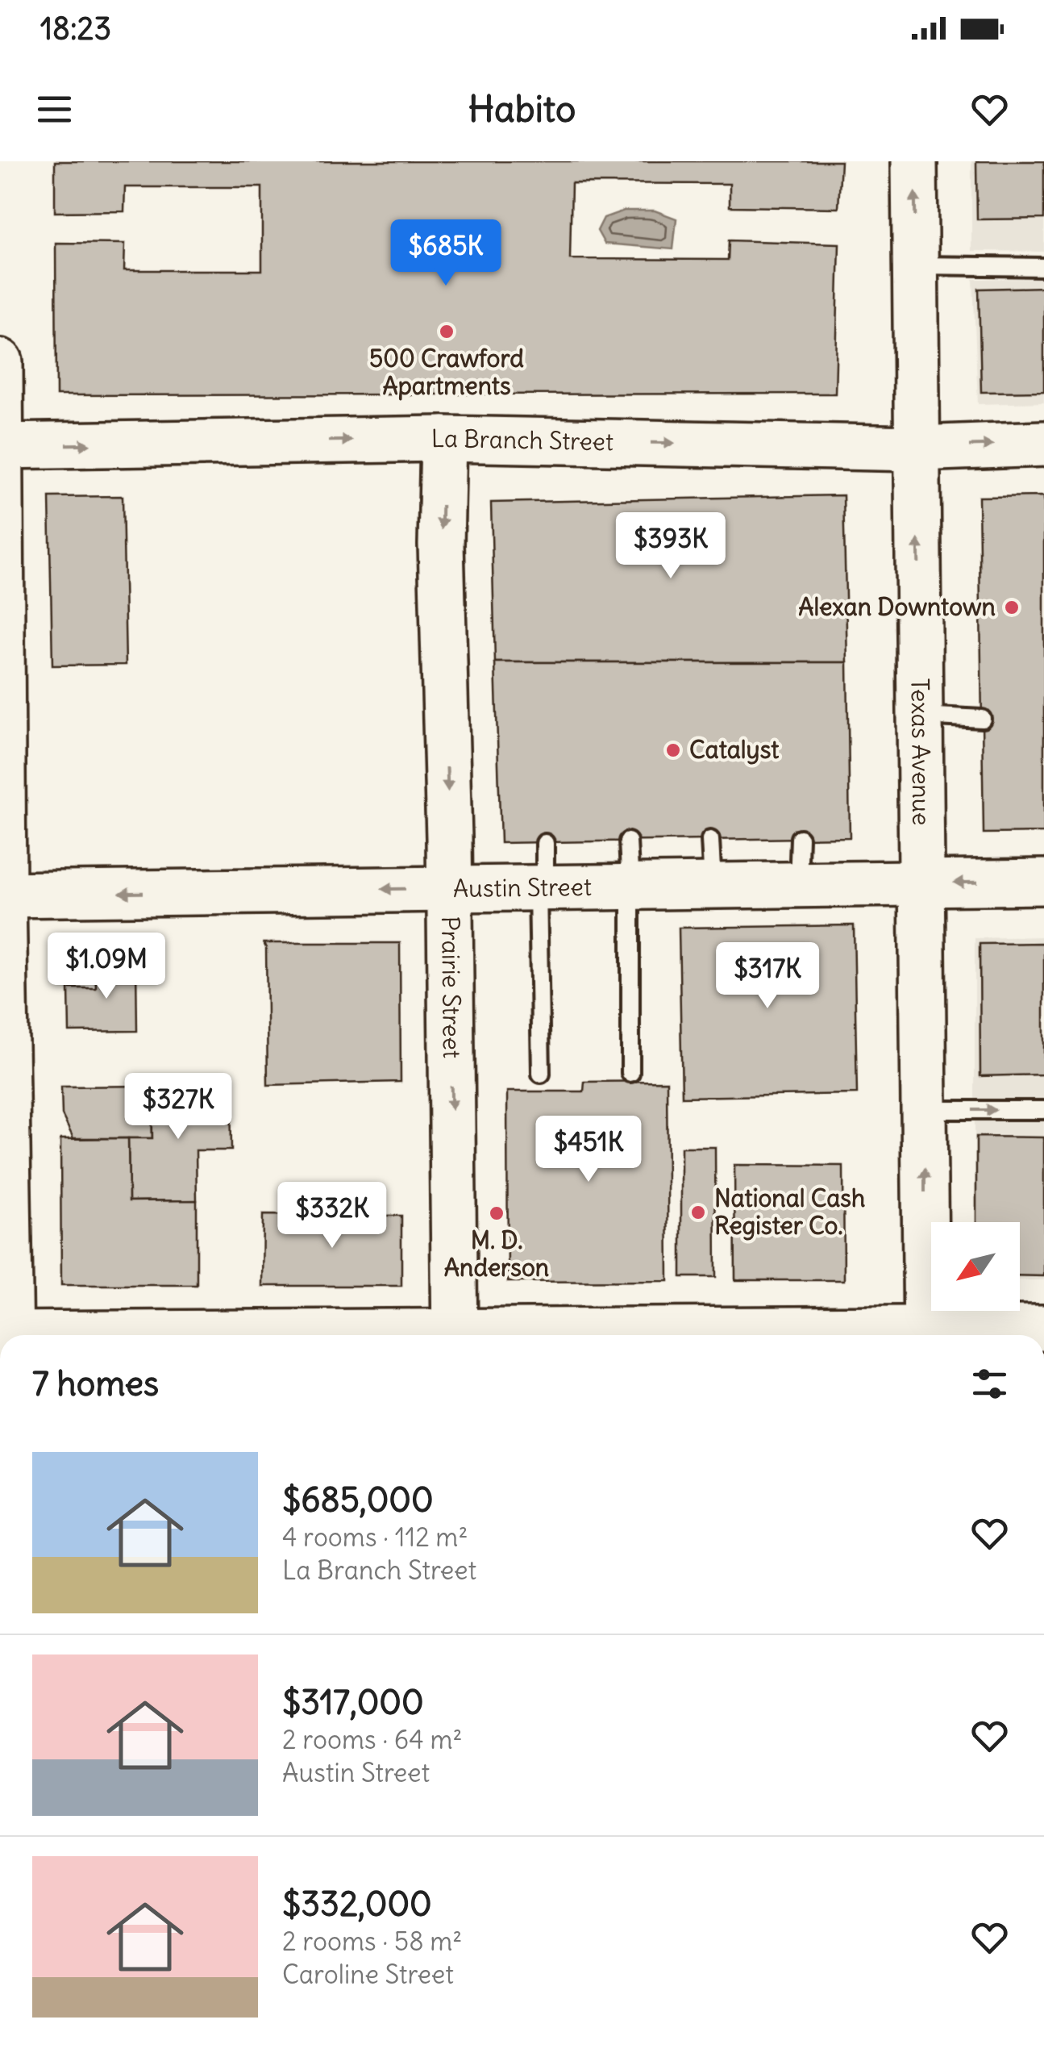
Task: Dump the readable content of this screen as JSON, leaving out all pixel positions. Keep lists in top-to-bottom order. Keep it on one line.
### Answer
{"streets":{"street":["La Branch Street","Texas Avenue","Austin Street","Prairie Street"]},"crossings":[["La Branch Street","Texas Avenue"],["La Branch Street","Prairie Street"],["Texas Avenue","Austin Street"],["Austin Street","Prairie Street"]],"one_way":["La Branch Street","Texas Avenue","Austin Street","Prairie Street"],"places":["500 Crawford Apartments","Alexan Downtown","Catalyst","National Cash Register Co.","M. D. Anderson"],"north":"bottom left","page":{"status":"18:23","header":"Habito","price":["$685K","$393K","$1.09M","$317K","$327K","$451K","$332K"],"heading":"7 homes","list":[{"name":"$685,000","note":"4 rooms · 112 m² · La Branch Street"},{"name":"$317,000","note":"2 rooms · 64 m² · Austin Street"},{"name":"$332,000","note":"2 rooms · 58 m² · Caroline Street"}]}}
